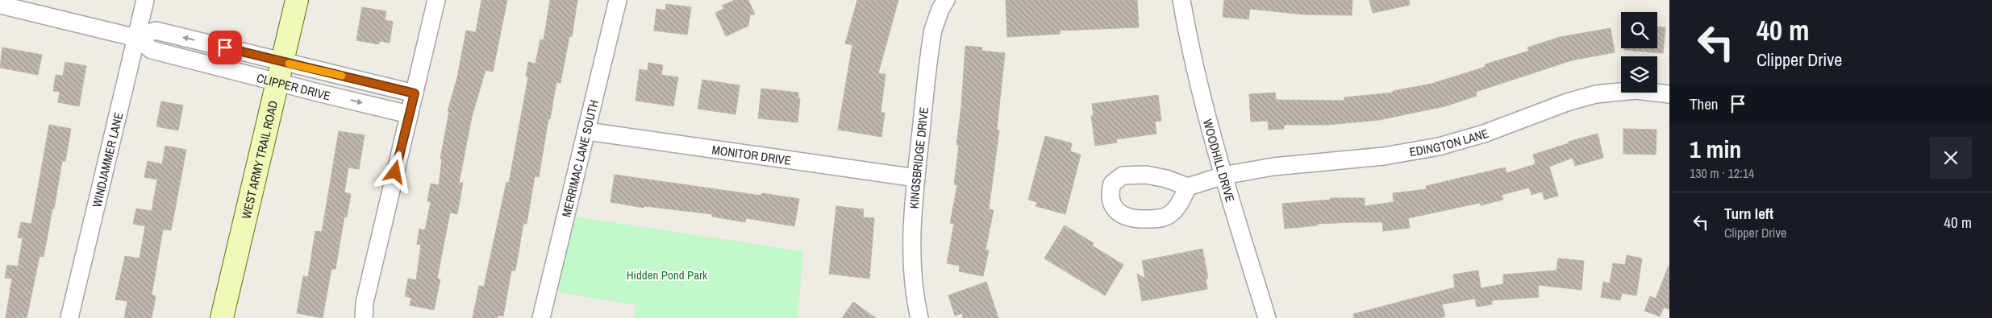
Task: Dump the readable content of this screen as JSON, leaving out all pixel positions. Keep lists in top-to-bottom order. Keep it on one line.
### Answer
{"streets":{"main road":["WEST ARMY TRAIL ROAD"],"street":["CLIPPER DRIVE","EDINGTON LANE","MONITOR DRIVE","KINGSBRIDGE DRIVE","WINDJAMMER LANE","MERRIMAC LANE SOUTH","WOODHILL DRIVE"]},"crossings":[["CLIPPER DRIVE","WEST ARMY TRAIL ROAD"],["CLIPPER DRIVE","WINDJAMMER LANE"],["EDINGTON LANE","WOODHILL DRIVE"],["MONITOR DRIVE","KINGSBRIDGE DRIVE"],["MONITOR DRIVE","MERRIMAC LANE SOUTH"]],"parks":["Hidden Pond Park"],"page":{"turn":["40 m","Clipper Drive"],"then":"Then","heading":["1 min","130 m · 12:14"],"list":[{"name":"Turn left","note":"Clipper Drive","value":"40 m"}]}}
